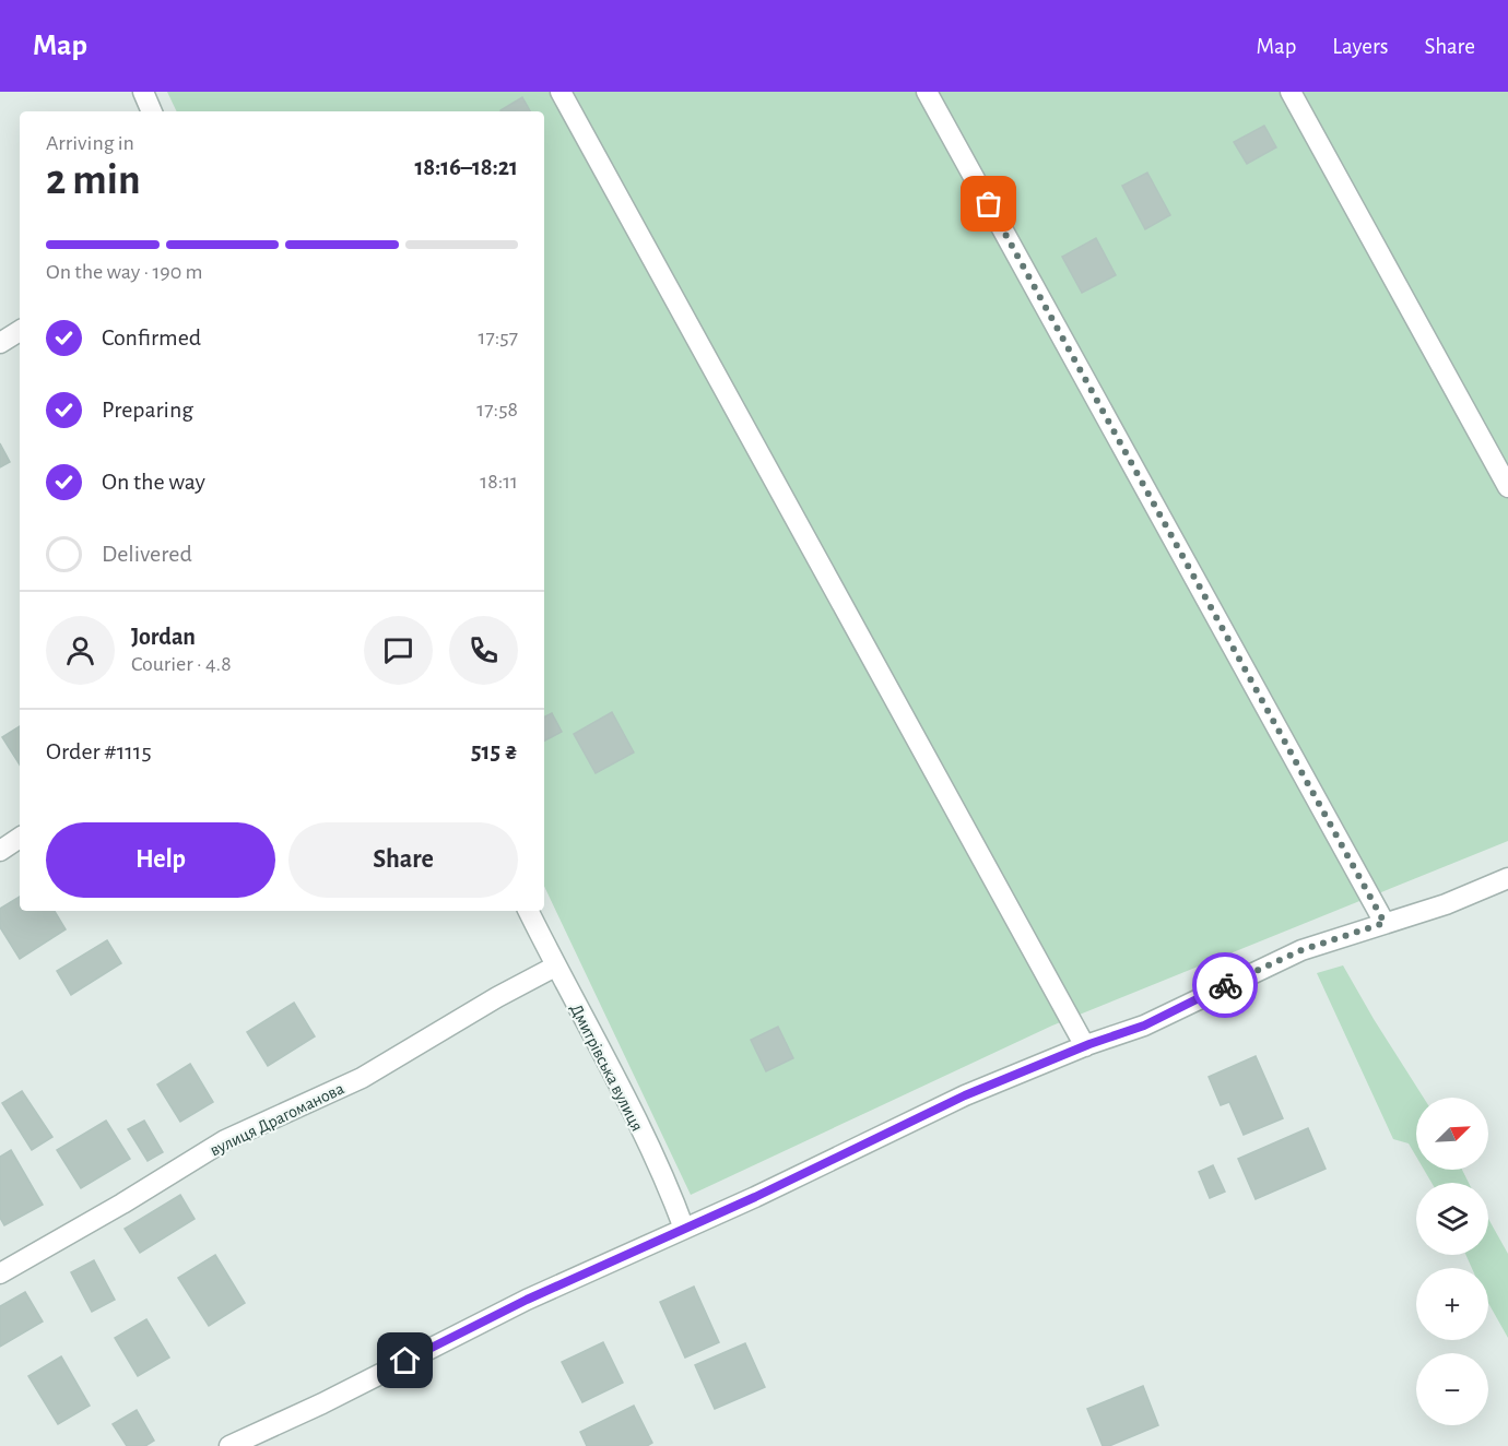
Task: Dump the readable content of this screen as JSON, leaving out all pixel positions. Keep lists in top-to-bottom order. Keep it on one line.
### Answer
{"streets":{"street":["Дмитрівська вулиця","вулиця Драгоманова"]},"crossings":[["Дмитрівська вулиця","вулиця Драгоманова"]],"north":"top right","page":{"header":"Map","nav":["Map","Layers","Share"],"heading":["2 min","Arriving in","18:16–18:21"],"panel":["Jordan","Courier · 4.8","Order #1115","515 ₴"],"bar":"On the way · 190 m","list":[["Confirmed","17:57"],["Preparing","17:58"],["On the way","18:11"],"Delivered"],"buttons":["Help","Share"],"map_buttons":["+","−"]}}
